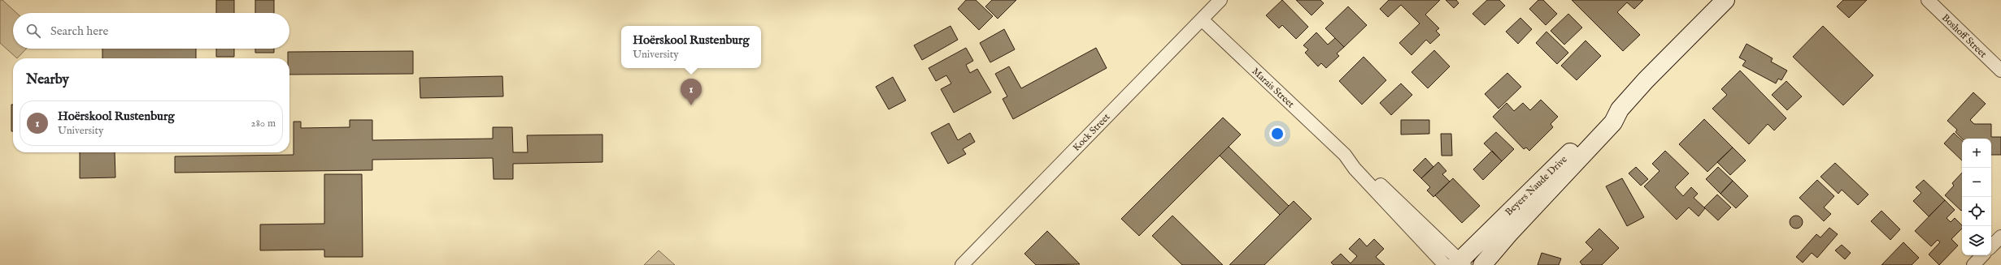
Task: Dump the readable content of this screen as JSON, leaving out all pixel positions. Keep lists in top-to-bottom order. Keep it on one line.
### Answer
{"streets":{"street":["Boshoff Street","Marais Street","Kock Street","Beyers Naude Drive"]},"crossings":[["Marais Street","Kock Street"],["Marais Street","Beyers Naude Drive"]],"page":{"search":"Search here","popup":["Hoërskool Rustenburg","University"],"heading":"Nearby","pins":"1","list":[{"mark":"1","name":"Hoërskool Rustenburg","note":"University","value":"280 m"}],"map_buttons":["+","−"]}}
